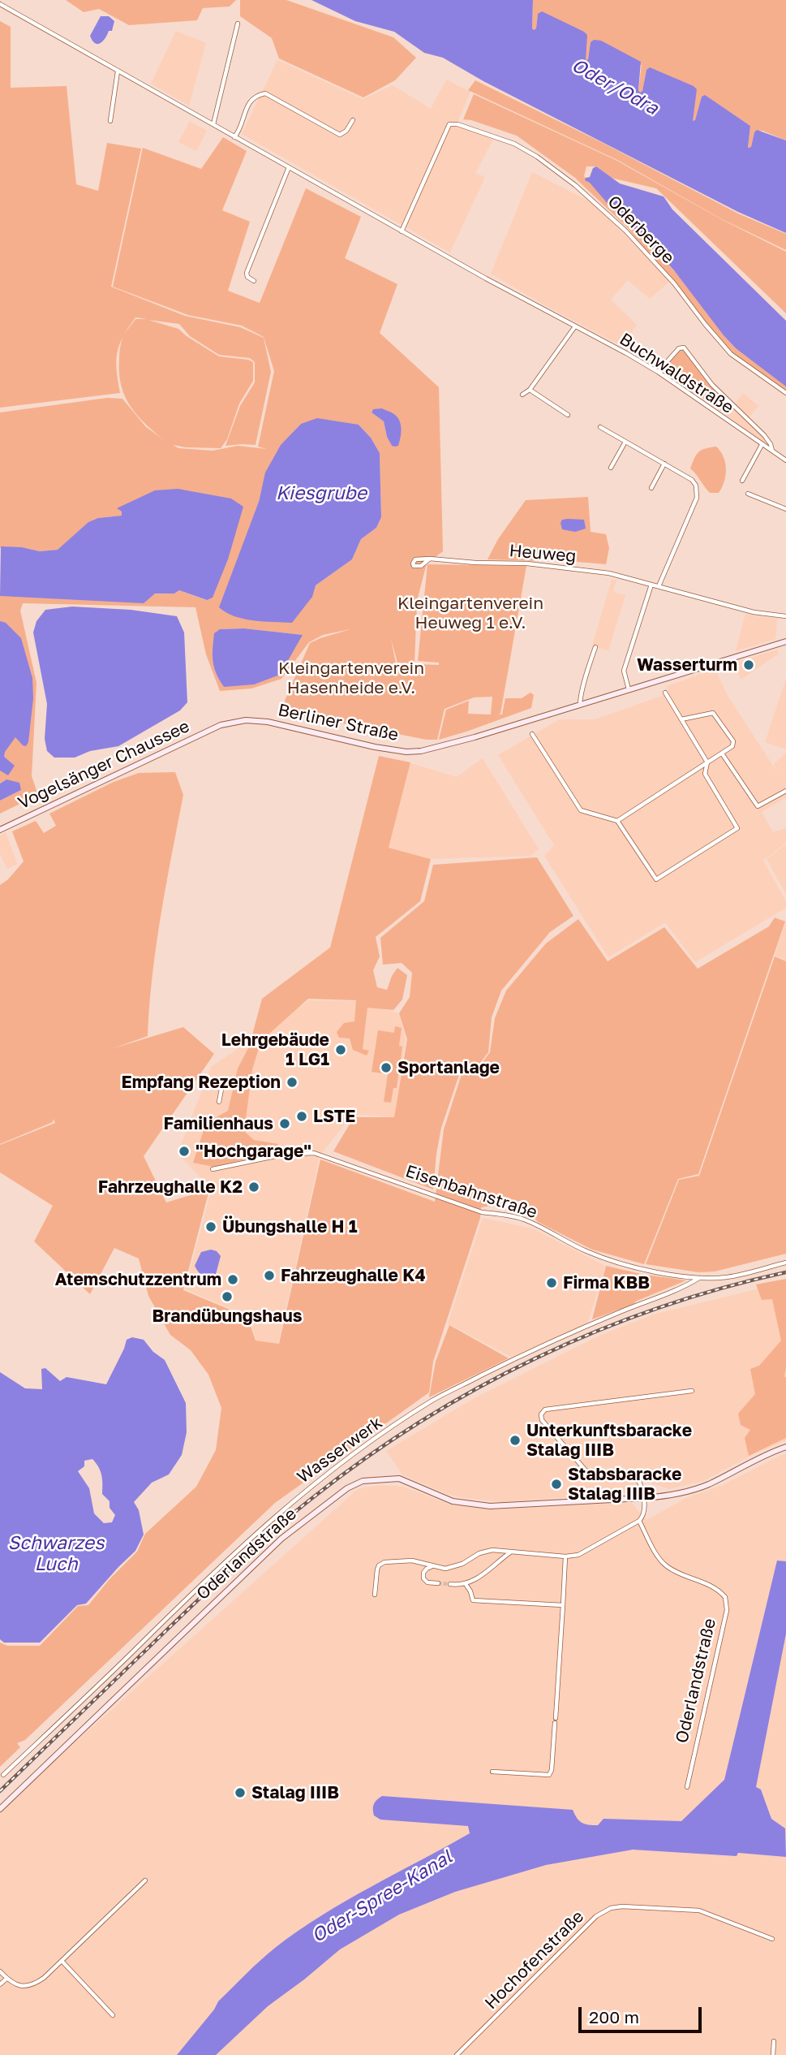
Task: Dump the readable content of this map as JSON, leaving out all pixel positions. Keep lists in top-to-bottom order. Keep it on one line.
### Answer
{"streets":{"street":["Oderberge","Buchwaldstraße","Heuweg","Berliner Straße","Vogelsänger Chaussee","Eisenbahnstraße","Wasserwerk","Oderlandstraße","Hochofenstraße"]},"crossings":[["Oderberge","Buchwaldstraße"],["Berliner Straße","Vogelsänger Chaussee"],["Eisenbahnstraße","Wasserwerk"]],"water":["Oder/Odra","Kiesgrube","Schwarzes Luch","Oder-Spree-Kanal"],"parks":["Kleingartenverein Heuweg 1 e.V.","Kleingartenverein Hasenheide e.V."],"places":["Wasserturm","Lehrgebäude 1 LG1","Sportanlage","Empfang Rezeption","LSTE","Familienhaus","\"Hochgarage\"","Fahrzeughalle K2","Übungshalle H 1","Fahrzeughalle K4","Atemschutzzentrum","Firma KBB","Brandübungshaus","Unterkunftsbaracke Stalag IIIB","Stabsbaracke Stalag IIIB","Stalag IIIB"],"scale_bar":"200 m"}
